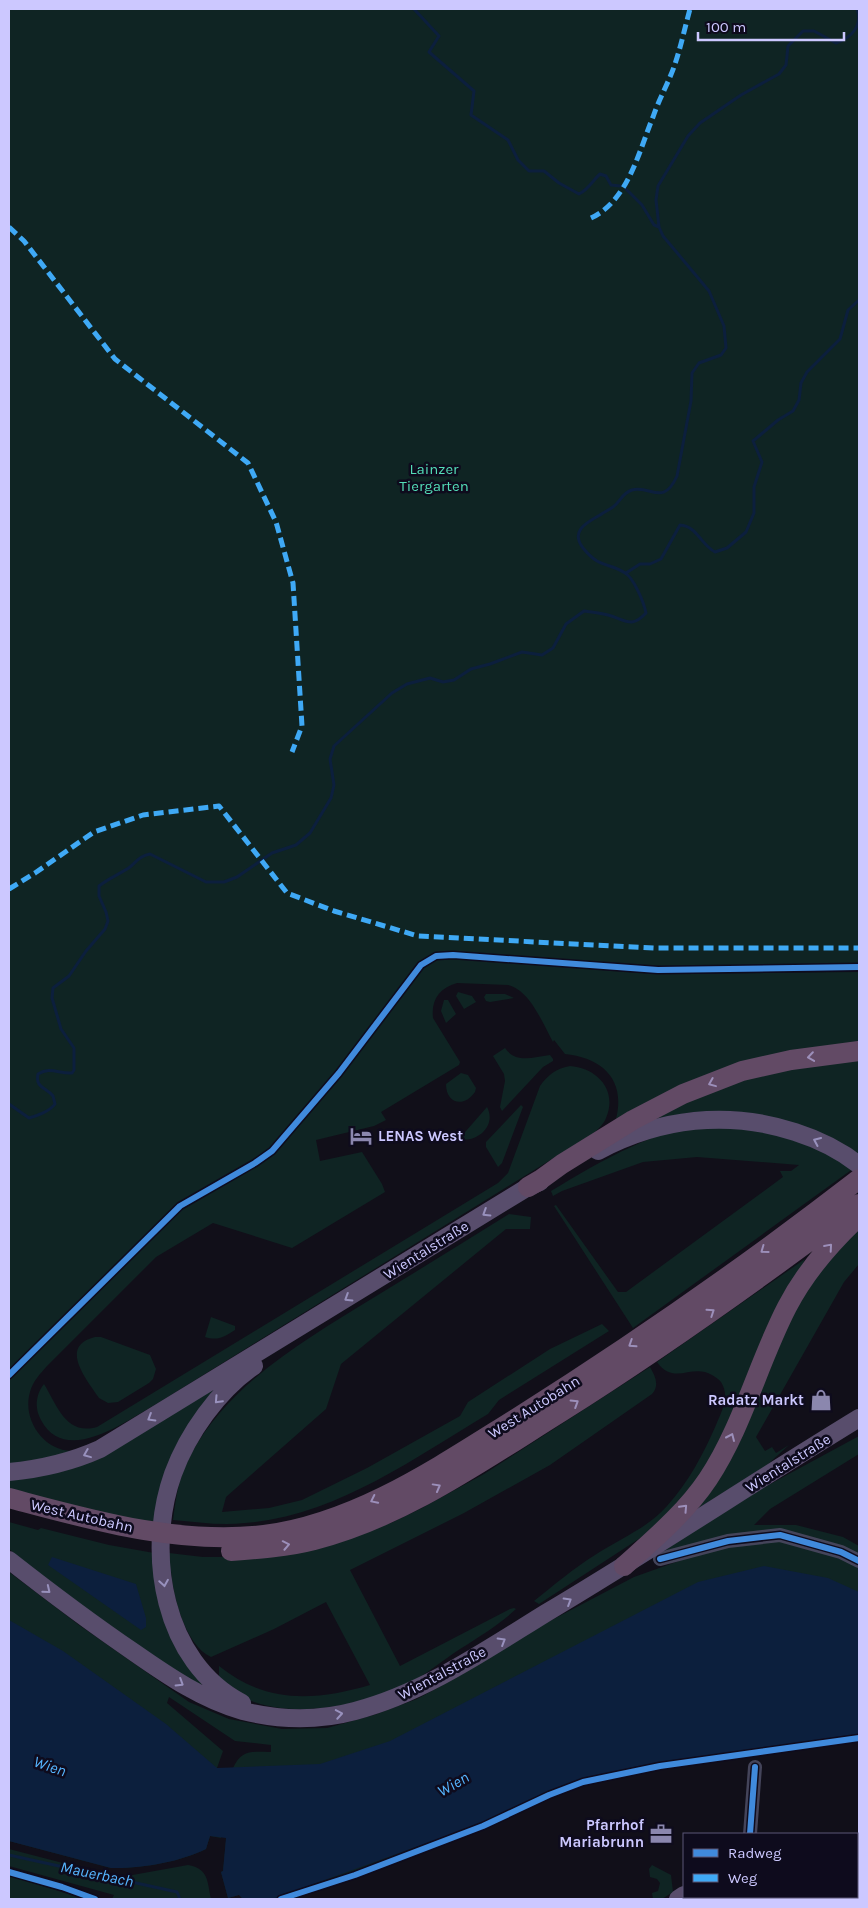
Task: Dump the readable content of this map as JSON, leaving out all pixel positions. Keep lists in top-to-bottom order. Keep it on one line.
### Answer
{"streets":{"highway":["West Autobahn"],"main road":["Wientalstraße"]},"water":["Wien","Mauerbach"],"parks":["Lainzer Tiergarten"],"places":{"hotel":["LENAS West"],"shop":["Radatz Markt"],"office":["Pfarrhof Mariabrunn"]},"legend":["Radweg","Weg"],"scale_bar":"100 m"}
